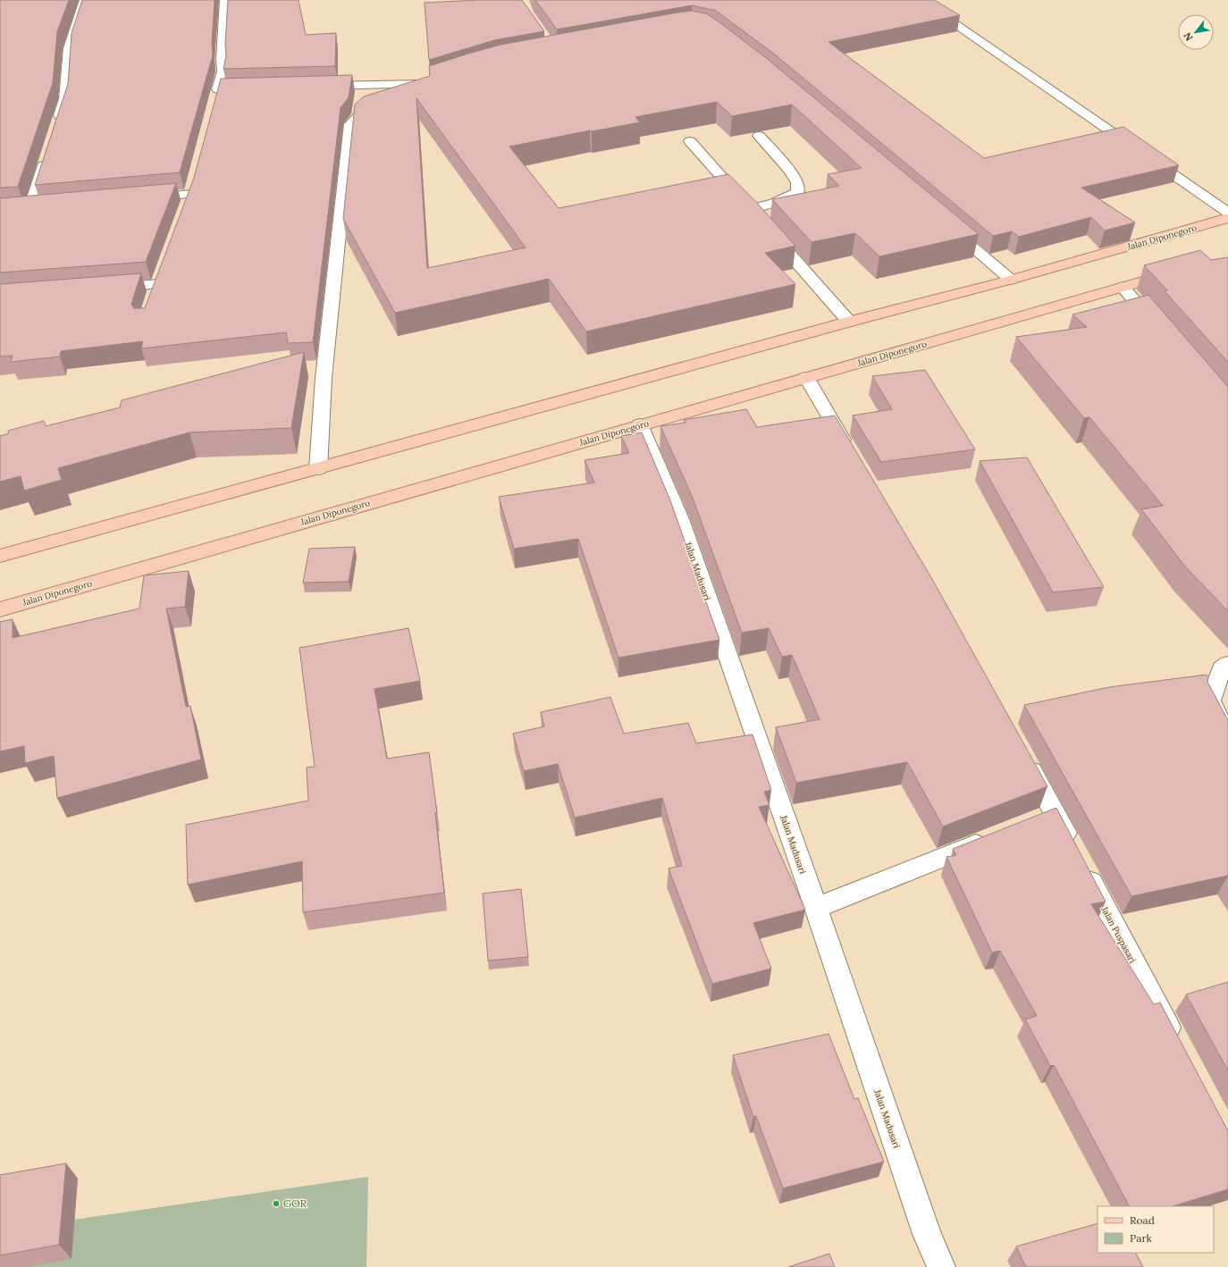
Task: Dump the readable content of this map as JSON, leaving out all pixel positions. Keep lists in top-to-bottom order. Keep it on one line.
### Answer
{"streets":{"main road":["Jalan Diponegoro"],"street":["Jalan Madusari","Jalan Puspasari"]},"crossings":[["Jalan Diponegoro","Jalan Madusari"]],"places":["GOR"],"legend":["Road","Park"],"north":"bottom left"}
